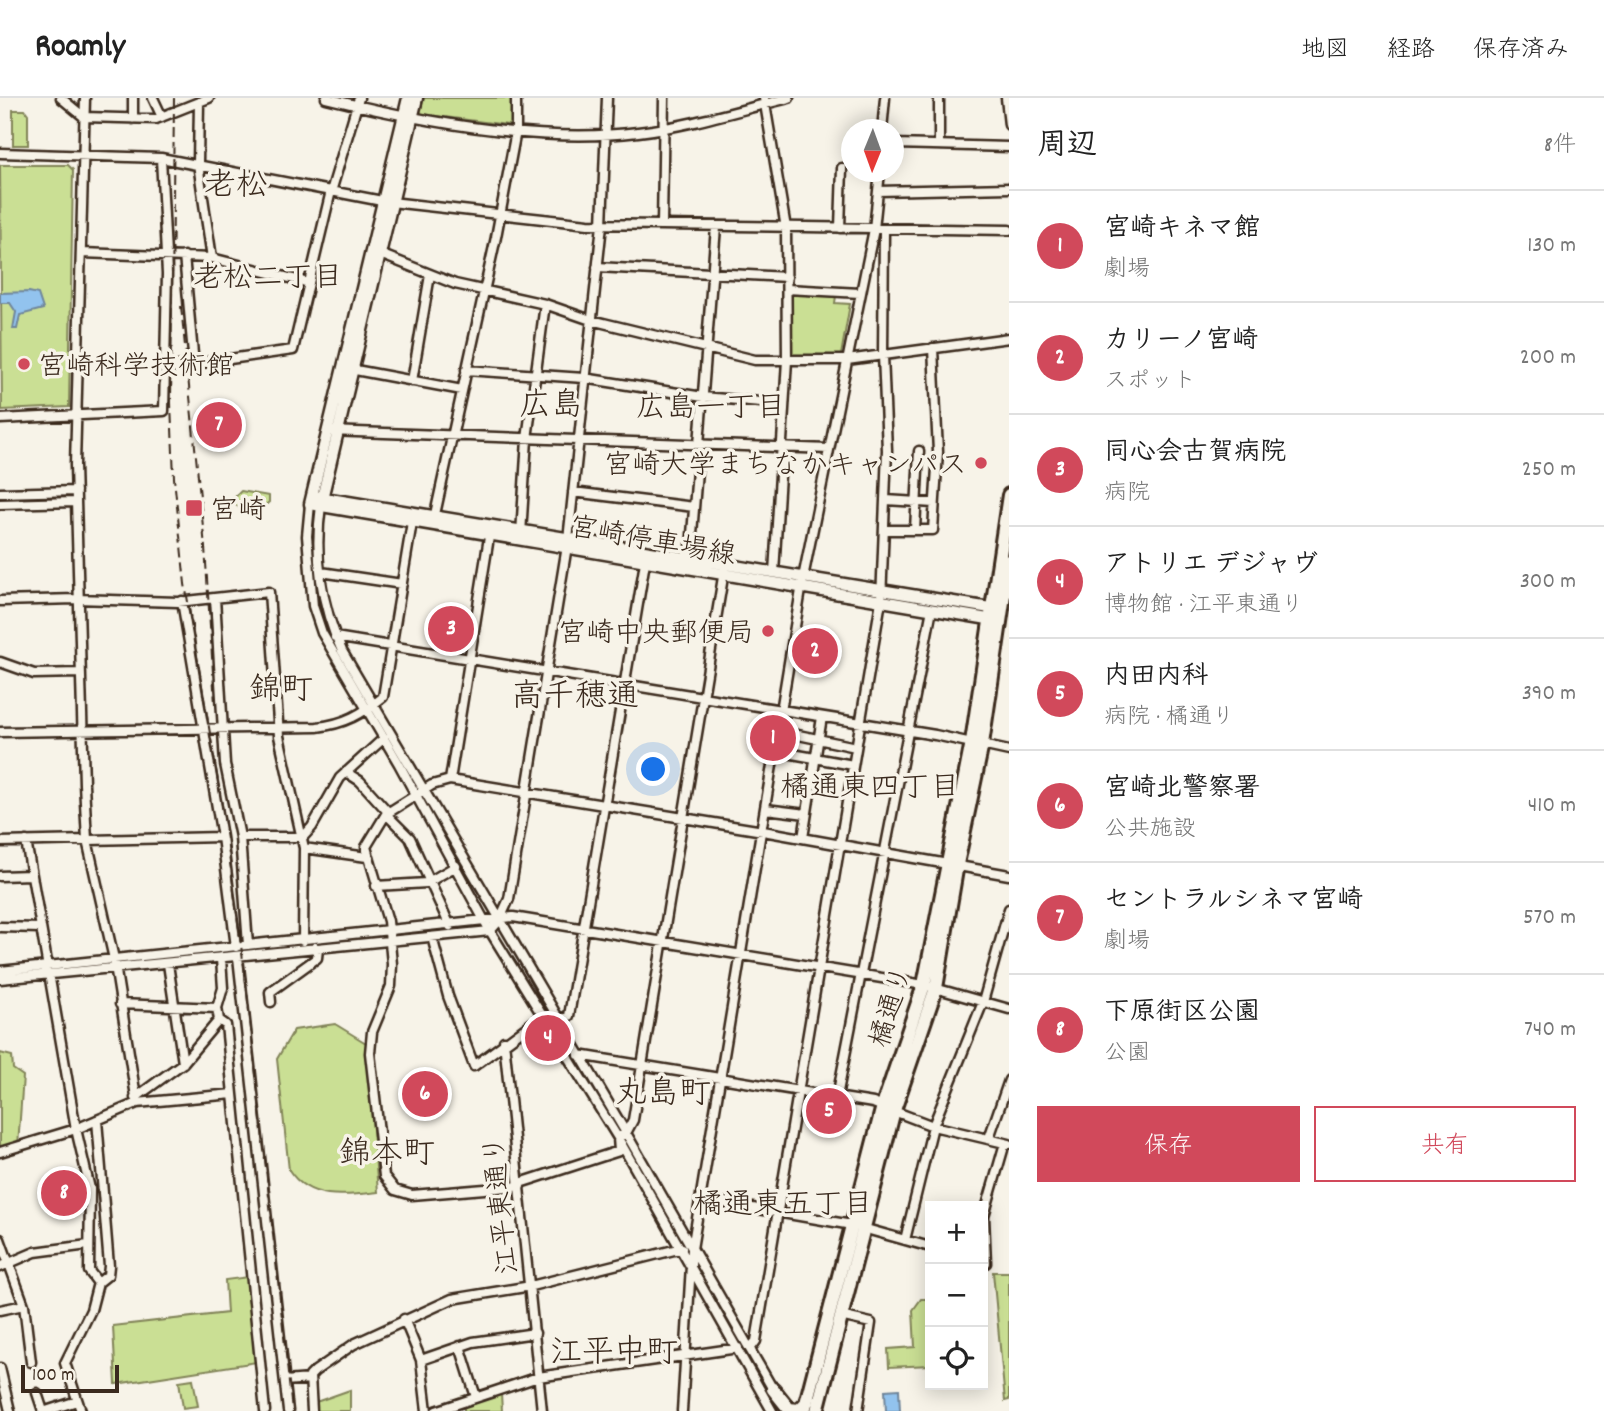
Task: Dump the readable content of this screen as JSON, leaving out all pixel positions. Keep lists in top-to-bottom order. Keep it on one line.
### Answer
{"streets":{"highway":["橘通り"],"main road":["宮崎停車場線"],"street":["江平東通り"]},"crossings":[["宮崎停車場線","橘通り"]],"districts":["老松","老松二丁目","広島","広島一丁目","錦町","高千穂通","橘通東四丁目","丸島町","錦本町","橘通東五丁目","江平中町"],"places":{"other":["宮崎科学技術館","宮崎大学まちなかキャンパス","宮崎中央郵便局"],"transit":["宮崎"]},"scale_bar":"100 m","north":"bottom","page":{"header":"Roamly","nav":["地図","経路","保存済み"],"heading":["周辺","8件"],"list":[{"mark":"1","name":"宮崎キネマ館","note":"劇場","value":"130 m"},{"mark":"2","name":"カリーノ宮崎","note":"スポット","value":"200 m"},{"mark":"3","name":"同心会古賀病院","note":"病院","value":"250 m"},{"mark":"4","name":"アトリエ デジャヴ","note":"博物館 · 江平東通り","value":"300 m"},{"mark":"5","name":"内田内科","note":"病院 · 橘通り","value":"390 m"},{"mark":"6","name":"宮崎北警察署","note":"公共施設","value":"410 m"},{"mark":"7","name":"セントラルシネマ宮崎","note":"劇場","value":"570 m"},{"mark":"8","name":"下原街区公園","note":"公園","value":"740 m"}],"pins":["7","3","2","1","4","6","5","8"],"buttons":["保存","共有"],"map_buttons":["+","−"],"scale":"100 m"}}
